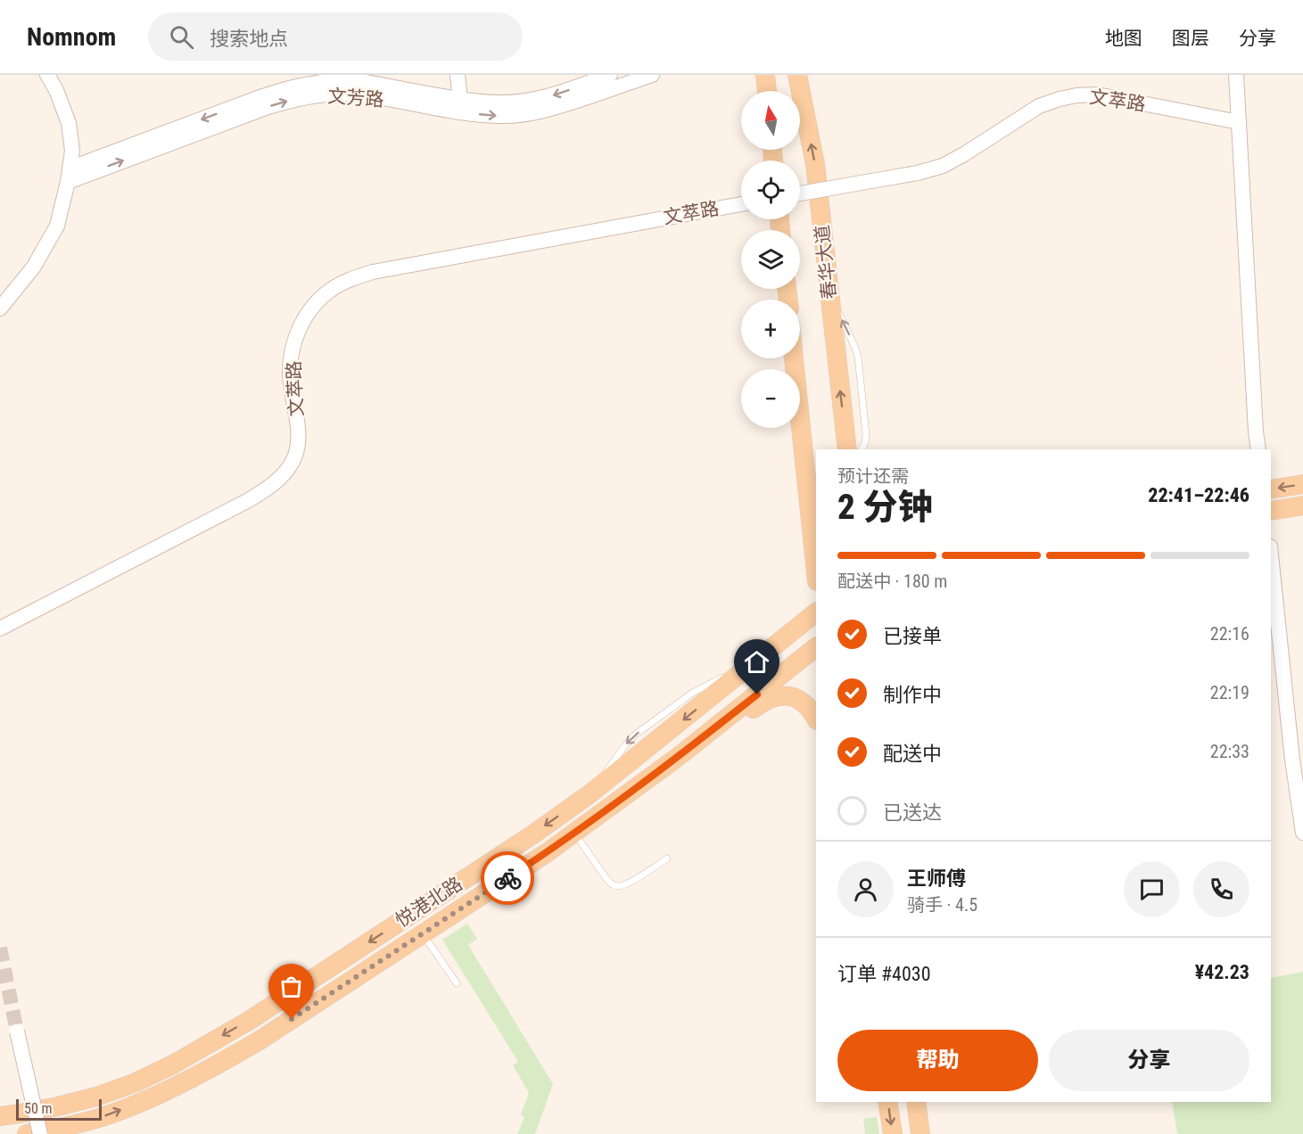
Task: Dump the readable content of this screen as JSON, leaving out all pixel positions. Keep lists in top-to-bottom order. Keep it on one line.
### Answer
{"streets":{"main road":["春华大道","悦港北路"],"street":["文芳路","文萃路"]},"one_way":["春华大道"],"scale_bar":"50 m","north":"top","page":{"header":"Nomnom","search":"搜索地点","nav":["地图","图层","分享"],"map_buttons":["+","−"],"heading":["2 分钟","预计还需","22:41–22:46"],"panel":["王师傅","骑手 · 4.5","订单 #4030","¥42.23"],"bar":"配送中 · 180 m","list":[["已接单","22:16"],["制作中","22:19"],["配送中","22:33"],"已送达"],"buttons":["帮助","分享"],"scale":"50 m"}}
